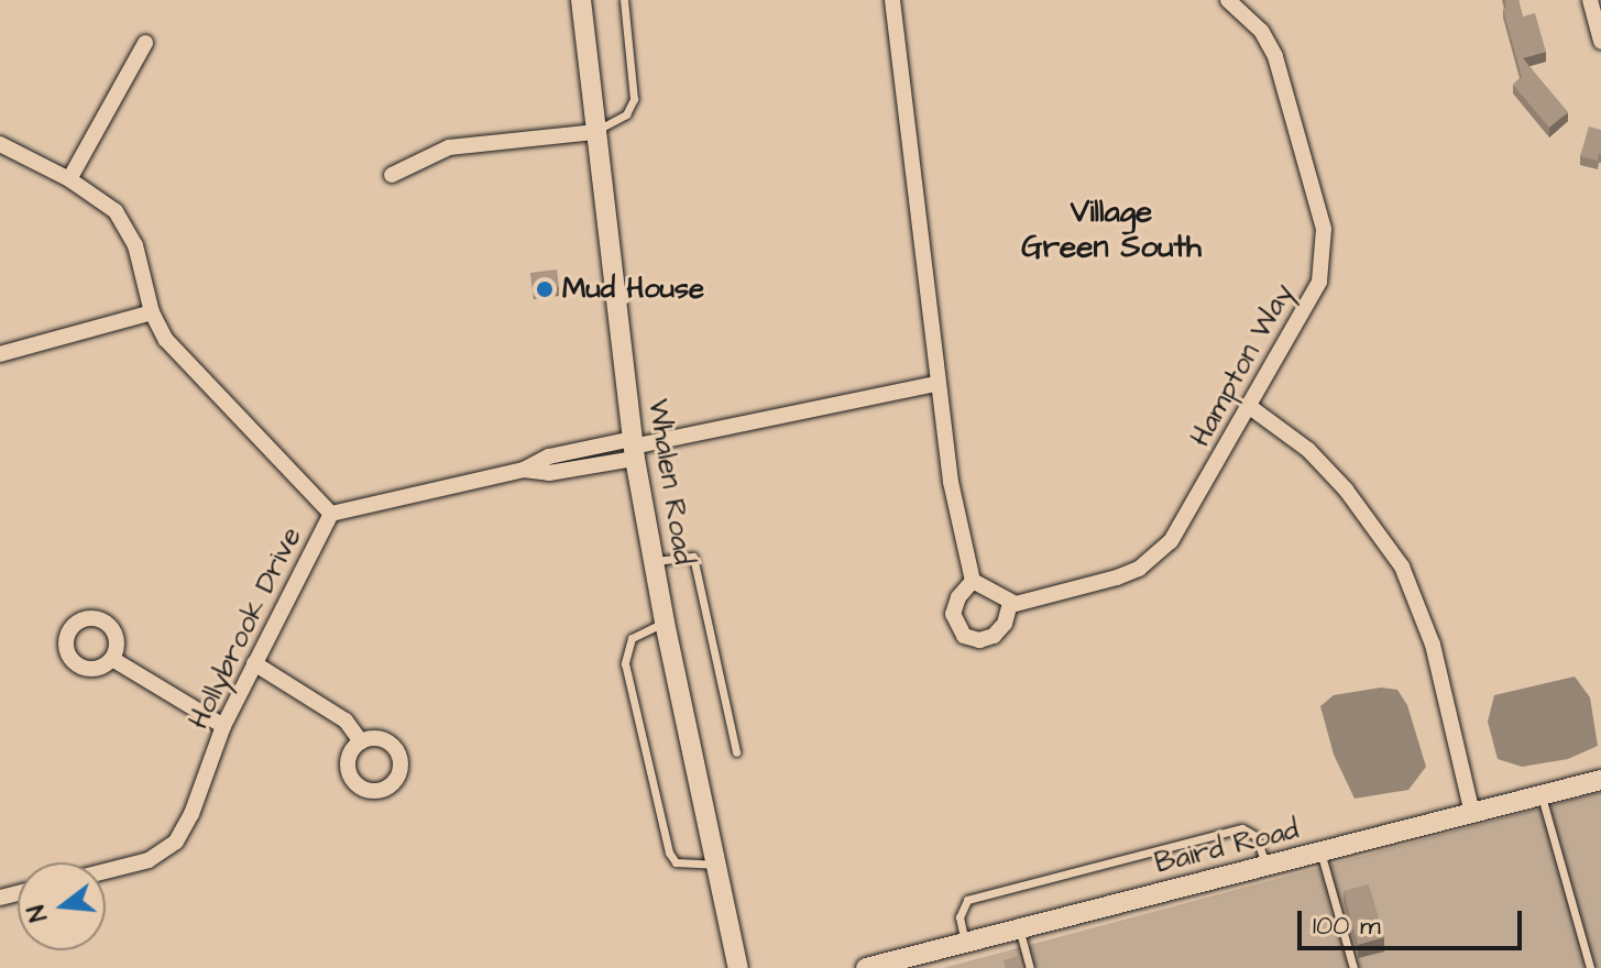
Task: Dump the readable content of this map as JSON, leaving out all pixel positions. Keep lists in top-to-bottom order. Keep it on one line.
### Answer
{"streets":{"street":["Hampton Way","Whalen Road","Hollybrook Drive","Baird Road"]},"crossings":[["Whalen Road","Hollybrook Drive"]],"districts":["Village Green South"],"places":["Mud House"],"scale_bar":"100 m","north":"left"}
